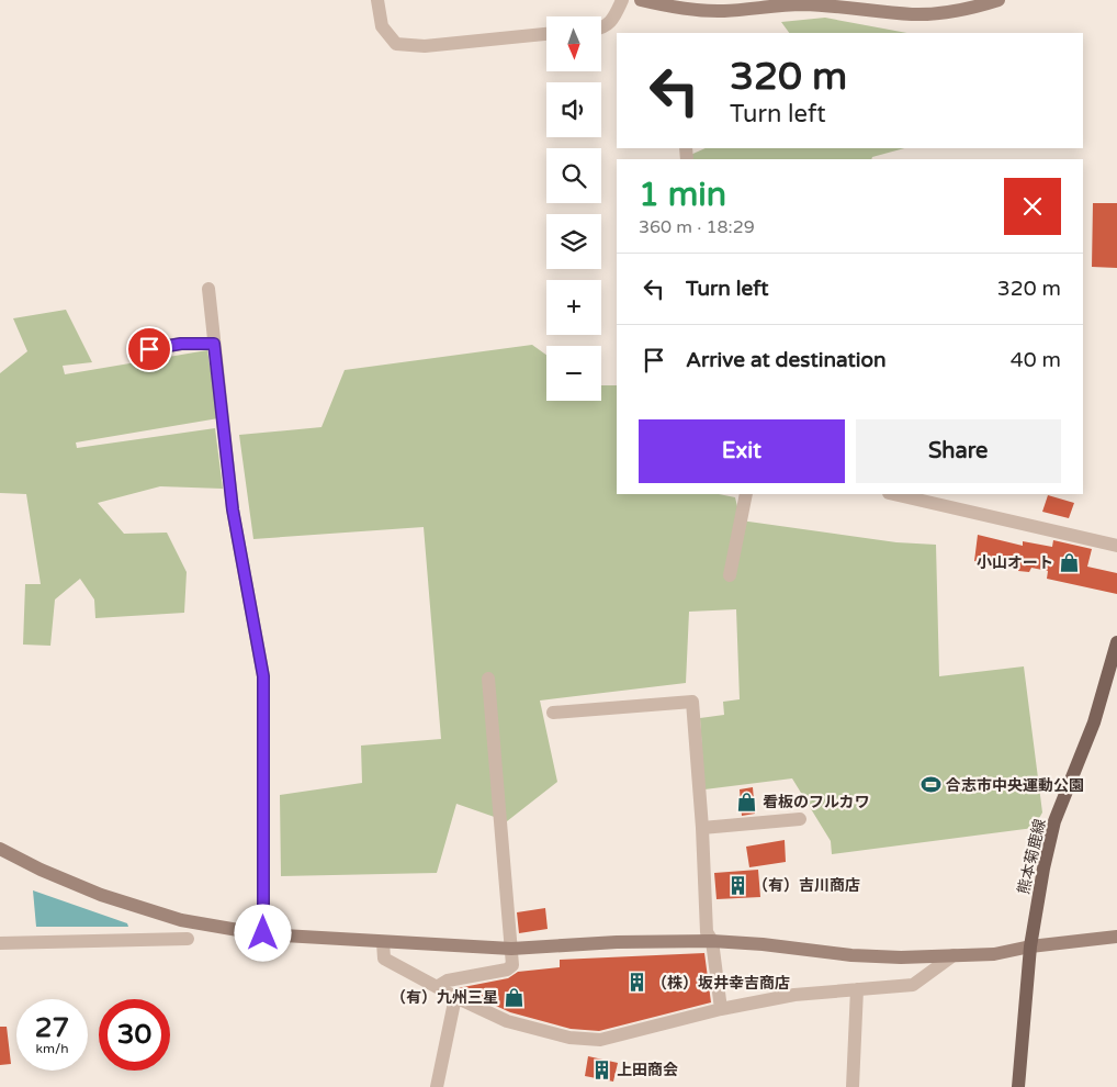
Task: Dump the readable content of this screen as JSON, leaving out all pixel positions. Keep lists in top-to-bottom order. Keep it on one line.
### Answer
{"streets":{"main road":["熊本菊鹿線"]},"places":{"shop":["小山オート","看板のフルカワ","（有）九州三星"],"sports":["合志市中央運動公園"],"building":["（有）吉川商店","（株）坂井幸吉商店","上田商会"]},"north":"bottom","page":{"map_buttons":["+","−"],"turn":["320 m","Turn left"],"heading":["1 min","360 m · 18:29"],"list":[{"name":"Turn left","value":"320 m"},{"name":"Arrive at destination","value":"40 m"}],"buttons":["Exit","Share"],"speed":"27 km/h","limit":"30"}}
